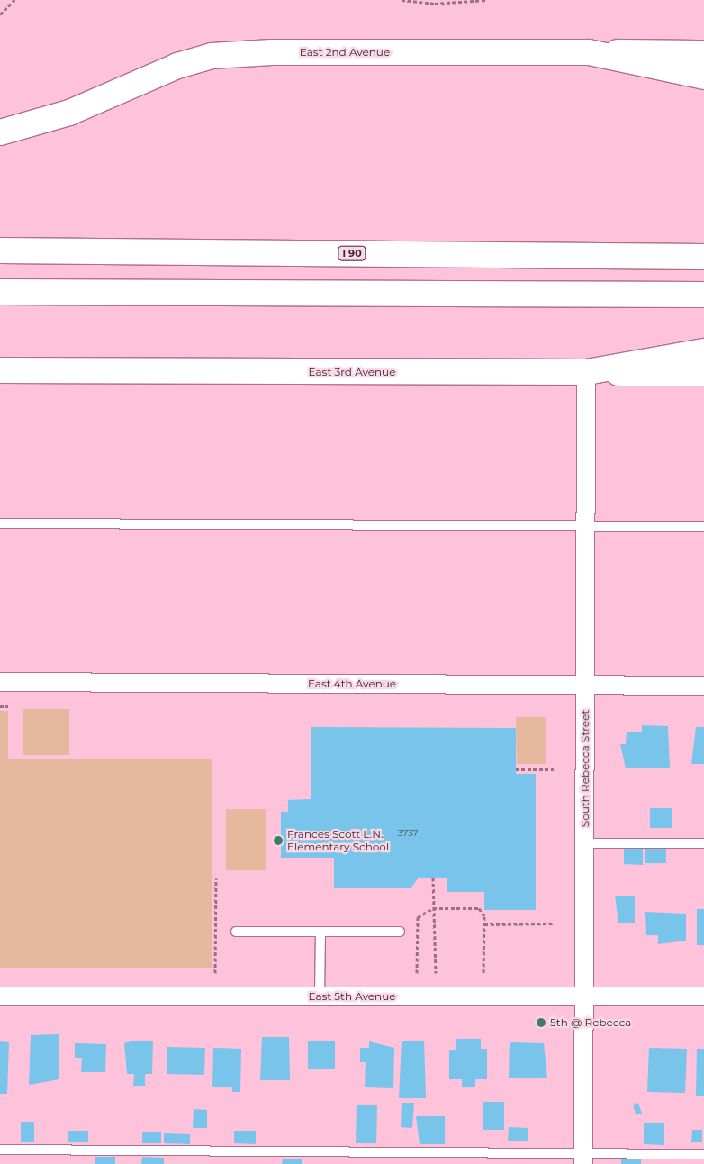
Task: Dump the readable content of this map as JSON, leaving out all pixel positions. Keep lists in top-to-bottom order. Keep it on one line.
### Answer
{"streets":{"main road":["East 2nd Avenue","I 90","East 3rd Avenue"],"street":["East 4th Avenue","South Rebecca Street","East 5th Avenue"]},"crossings":[["East 3rd Avenue","South Rebecca Street"],["East 4th Avenue","South Rebecca Street"],["South Rebecca Street","East 5th Avenue"]],"places":["Frances Scott L.N. Elementary School","5th @ Rebecca"],"house_numbers":["3737"]}
